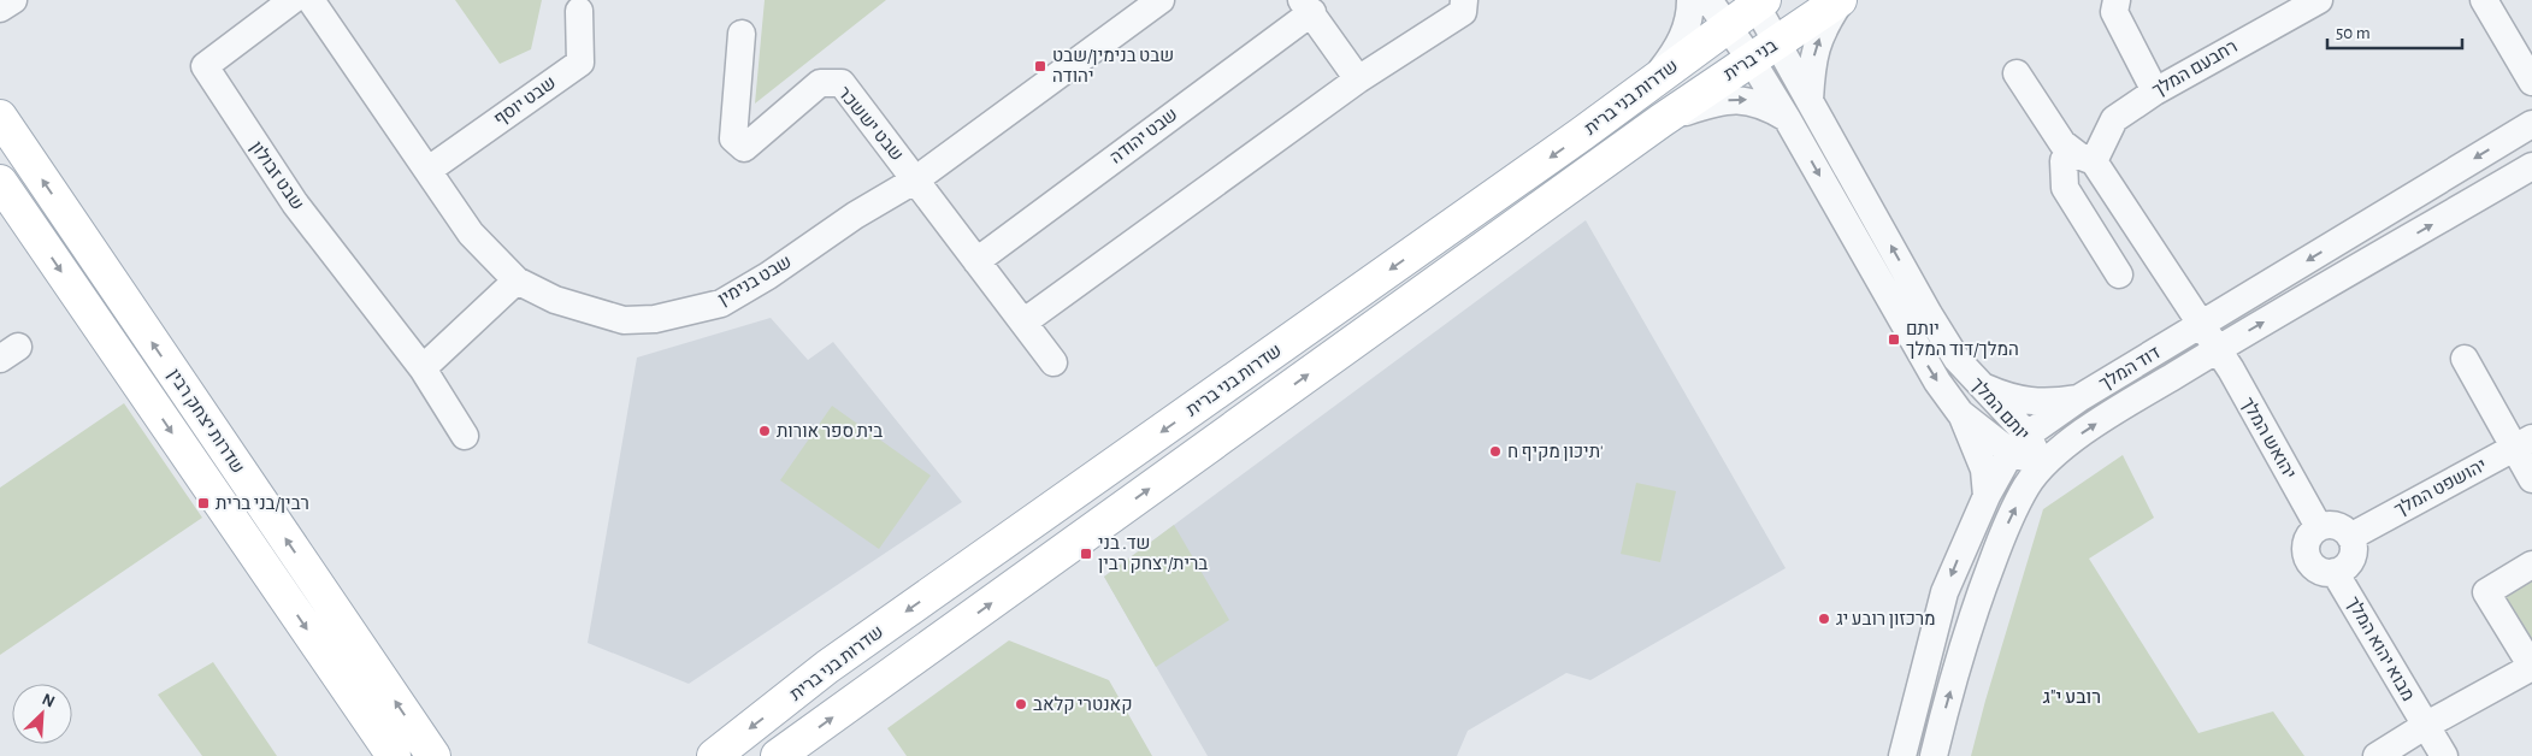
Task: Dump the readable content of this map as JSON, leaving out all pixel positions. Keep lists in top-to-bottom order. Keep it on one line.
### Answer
{"streets":{"main road":["בני ברית","שדרות בני ברית","שדרות יצחק רבין"],"street":["רחבעם המלך","שבט יוסף","שבט יששכר","שבט יהודה","שבט זבולון","שבט בנימין","דוד המלך","יותם המלך","יהואש המלך","יהושפט המלך","מבוא יהוא המלך"]},"crossings":[["בני ברית","שדרות בני ברית"],["בני ברית","יותם המלך"],["שדרות בני ברית","יותם המלך"],["שבט יוסף","שבט בנימין"],["שבט יששכר","שבט בנימין"],["דוד המלך","יותם המלך"],["דוד המלך","יהואש המלך"],["יהואש המלך","יהושפט המלך"],["יהואש המלך","מבוא יהוא המלך"],["יהושפט המלך","מבוא יהוא המלך"]],"districts":["רובע י\"ג"],"places":{"transit":["שבט בנימין/שבט יהודה","יותם המלך/דוד המלך","רבין/בני ברית","שד. בני ברית/יצחק רבין"],"other":["בית ספר אורות","תיכון מקיף ח'","מרכזון רובע יג","קאנטרי קלאב"]},"scale_bar":"50 m","north":"top right"}
